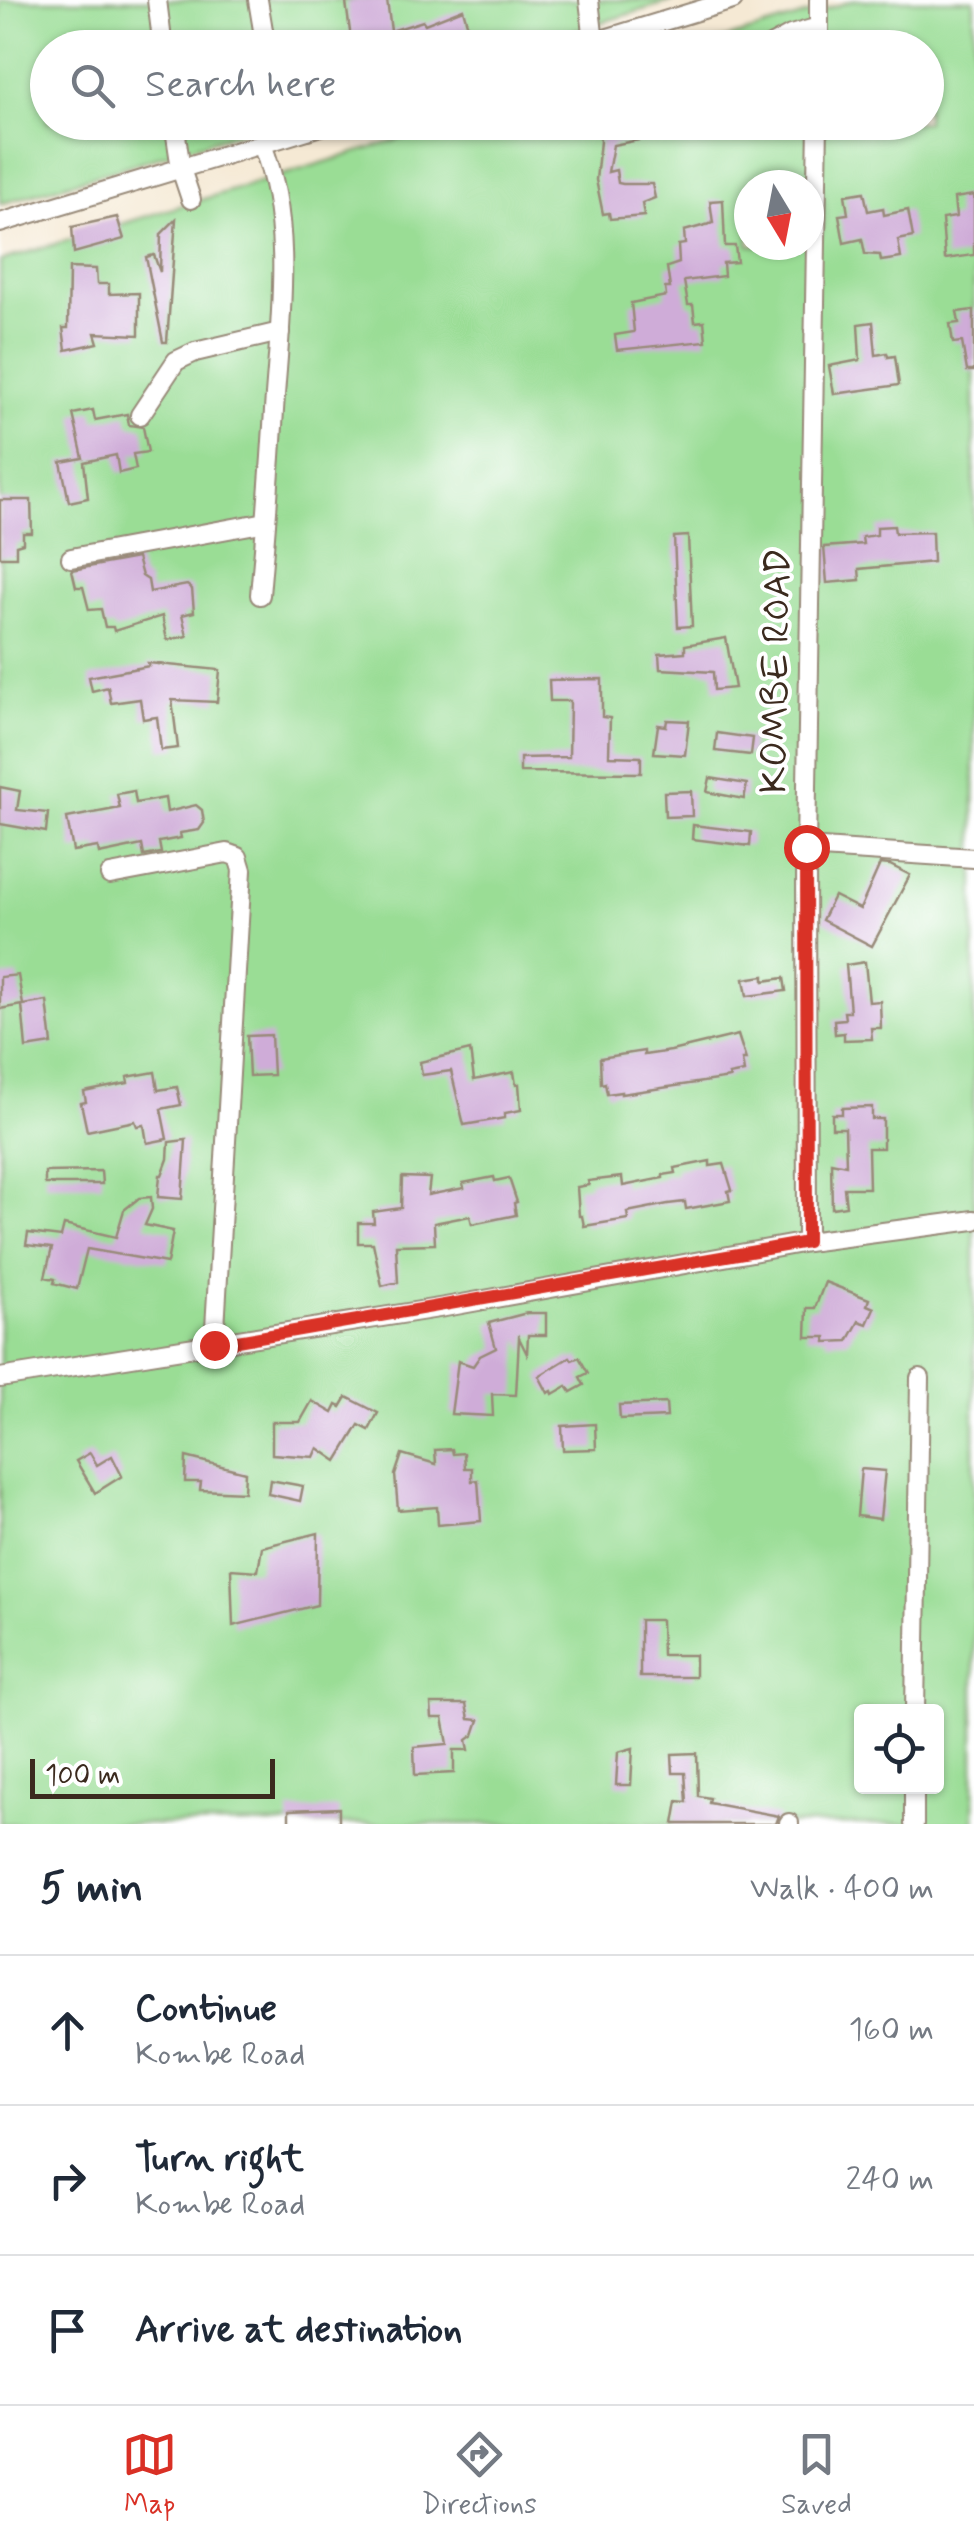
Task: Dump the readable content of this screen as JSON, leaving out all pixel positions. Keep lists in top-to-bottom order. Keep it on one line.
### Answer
{"streets":{"street":["KOMBE ROAD"]},"scale_bar":"100 m","north":"bottom","page":{"search":"Search here","scale":"100 m","heading":["5 min","Walk · 400 m"],"list":[["Continue","Kombe Road","160 m"],["Turn right","Kombe Road","240 m"],"Arrive at destination"],"nav":["Map","Directions","Saved"]}}
